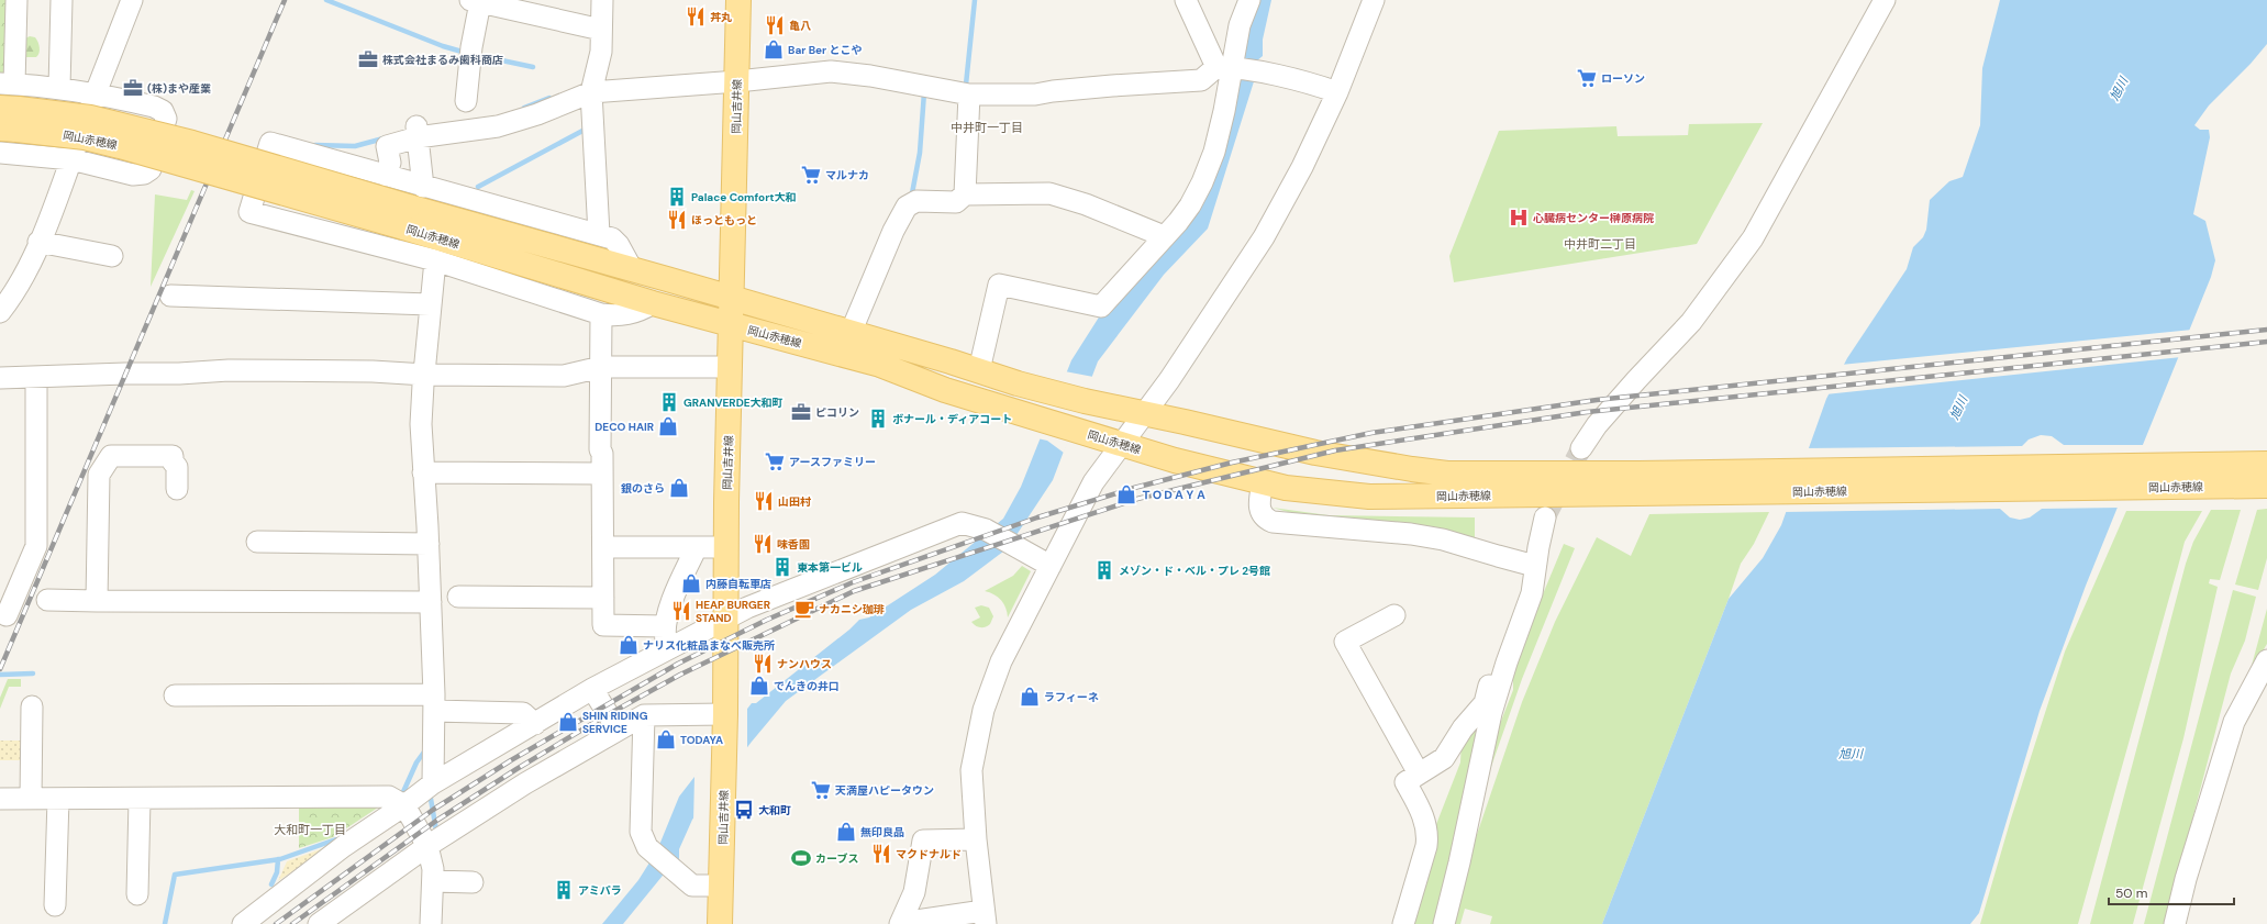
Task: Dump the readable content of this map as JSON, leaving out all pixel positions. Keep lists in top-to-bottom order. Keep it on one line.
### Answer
{"streets":{"main road":["岡山吉井線","岡山赤穂線"]},"crossings":[["岡山吉井線","岡山赤穂線"]],"districts":["中井町一丁目","中井町二丁目","大和町一丁目"],"water":["旭川"],"places":{"restaurant":["丼丸","亀八","ほっともっと","山田村","味香園","HEAP BURGER STAND","ナンハウス","マクドナルド"],"shop":["Bar Ber とこや","DECO HAIR","銀のさら","ＴＯＤＡＹＡ","内藤自転車店","ナリス化粧品まなべ販売所","でんきの井口","ラフィーネ","SHIN RIDING SERVICE","TODAYA","無印良品"],"office":["株式会社まるみ歯科商店","(株)まや産業","ピコリン"],"supermarket":["ローソン","マルナカ","アースファミリー","天満屋ハピータウン"],"building":["Palace Comfort大和","GRANVERDE大和町","ボナール・ディアコート","東本第一ビル","メゾン・ド・ベル・プレ 2号館","アミパラ"],"hospital":["心臓病センター榊原病院"],"cafe":["ナカニシ珈琲"],"bus stop":["大和町"],"sports":["カーブス"]},"scale_bar":"50 m"}
